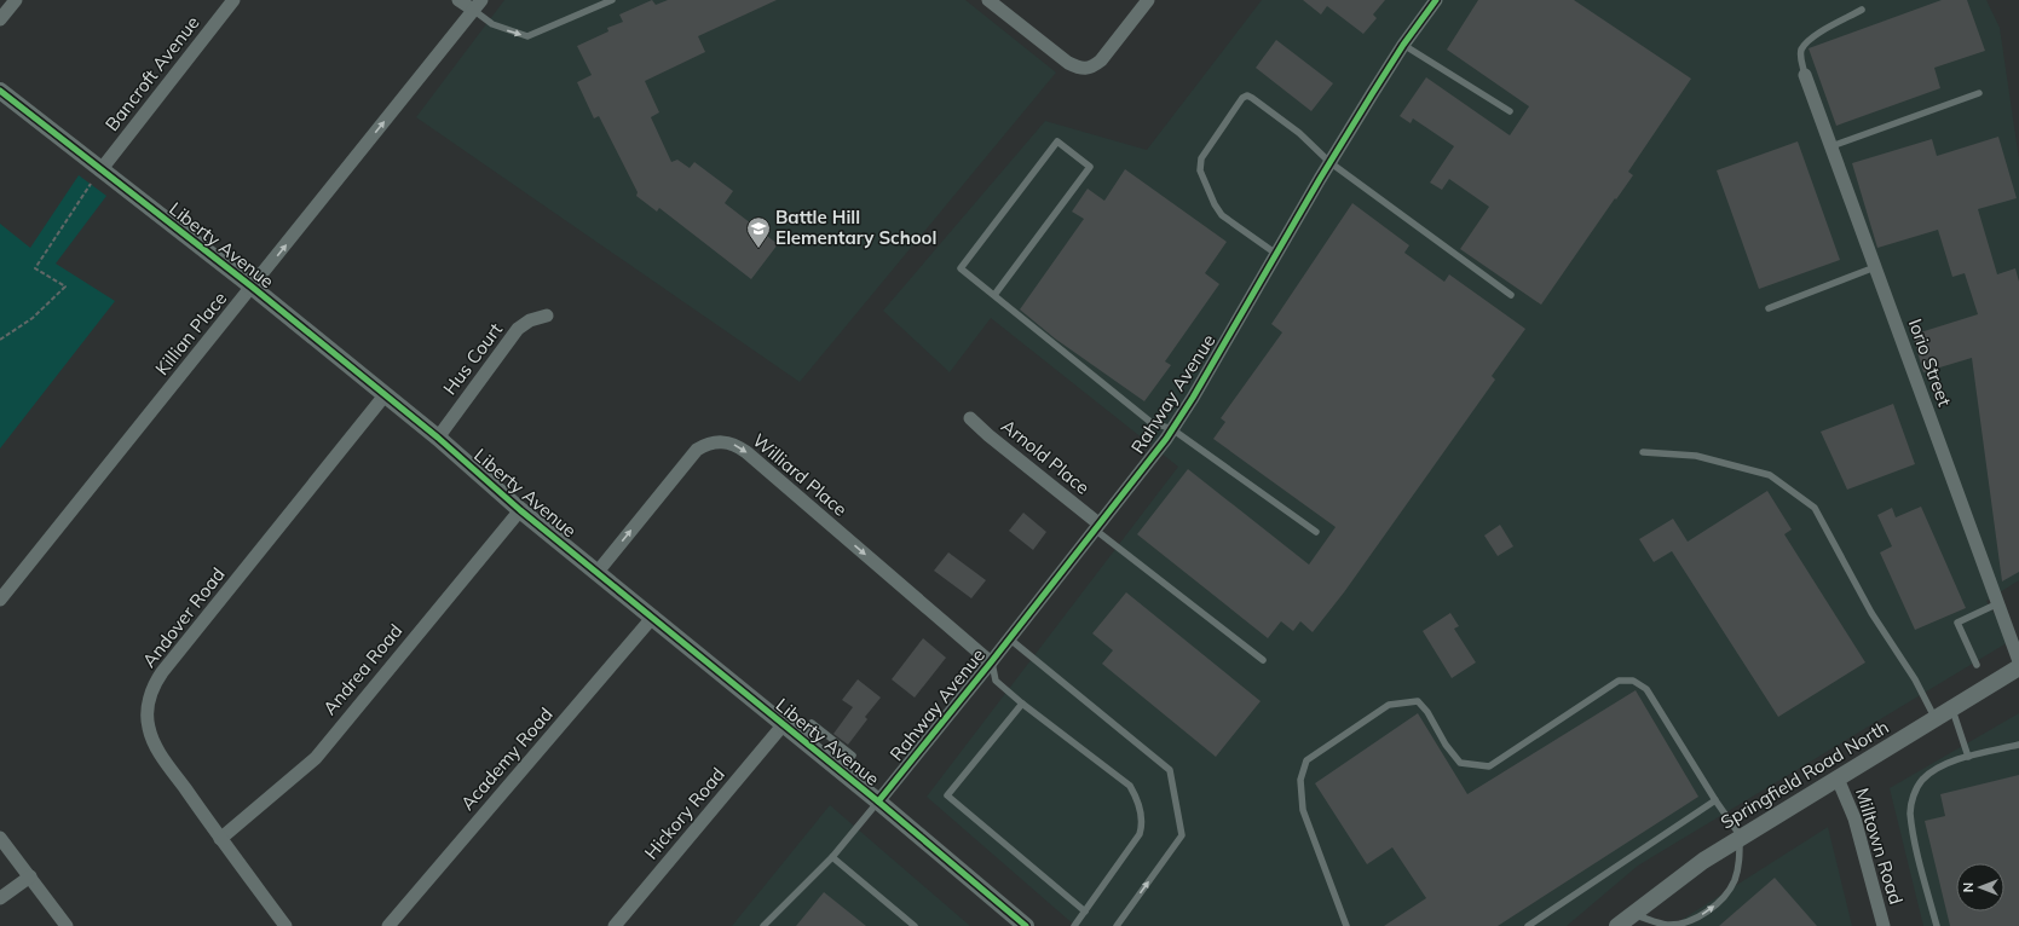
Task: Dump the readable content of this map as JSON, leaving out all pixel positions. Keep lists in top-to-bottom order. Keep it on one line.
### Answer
{"streets":{"street":["Bancroft Avenue","Liberty Avenue","Killian Place","Hus Court","Iorio Street","Rahway Avenue","Arnold Place","Williard Place","Andover Road","Andrea Road","Academy Road","Springfield Road North","Hickory Road","Milltown Road"]},"crossings":[["Bancroft Avenue","Liberty Avenue"],["Liberty Avenue","Killian Place"],["Liberty Avenue","Hus Court"],["Liberty Avenue","Rahway Avenue"],["Liberty Avenue","Williard Place"],["Liberty Avenue","Andover Road"],["Liberty Avenue","Andrea Road"],["Liberty Avenue","Academy Road"],["Liberty Avenue","Hickory Road"],["Rahway Avenue","Arnold Place"],["Rahway Avenue","Williard Place"],["Andover Road","Andrea Road"],["Springfield Road North","Milltown Road"]],"one_way":["Killian Place"],"places":{"school or university":["Battle Hill Elementary School"]},"north":"left"}
